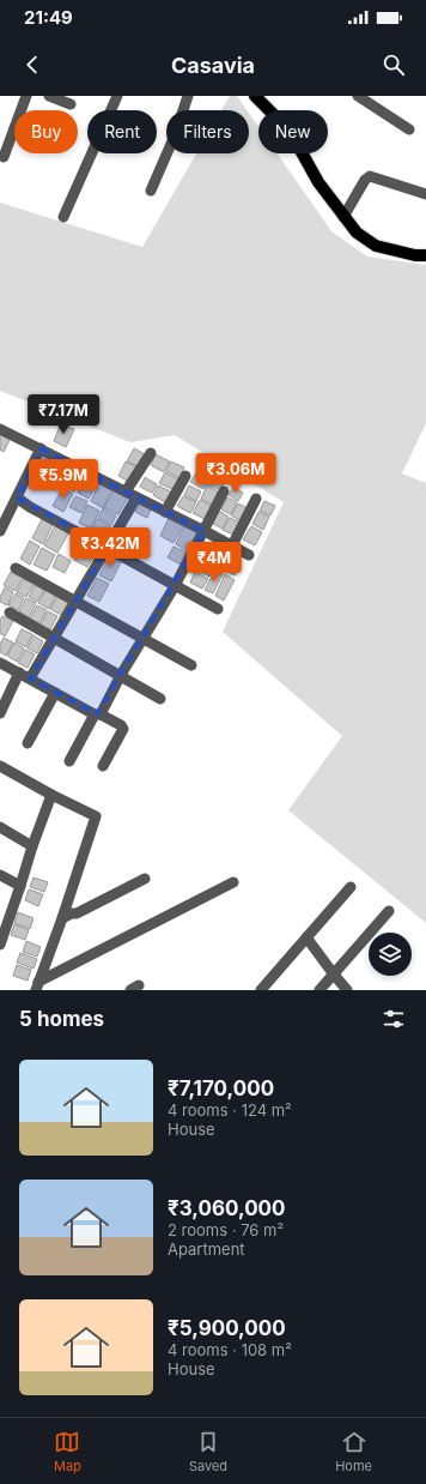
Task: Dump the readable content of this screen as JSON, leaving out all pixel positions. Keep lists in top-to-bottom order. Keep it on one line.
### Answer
{"page":{"status":"21:49","header":"Casavia","chip":["Buy","Rent","Filters","New"],"price":["₹7.17M","₹3.06M","₹5.9M","₹3.42M","₹4M"],"heading":"5 homes","list":[{"name":"₹7,170,000","note":"4 rooms · 124 m² · House"},{"name":"₹3,060,000","note":"2 rooms · 76 m² · Apartment"},{"name":"₹5,900,000","note":"4 rooms · 108 m² · House"}],"tabs":["Map","Saved","Home"]}}
